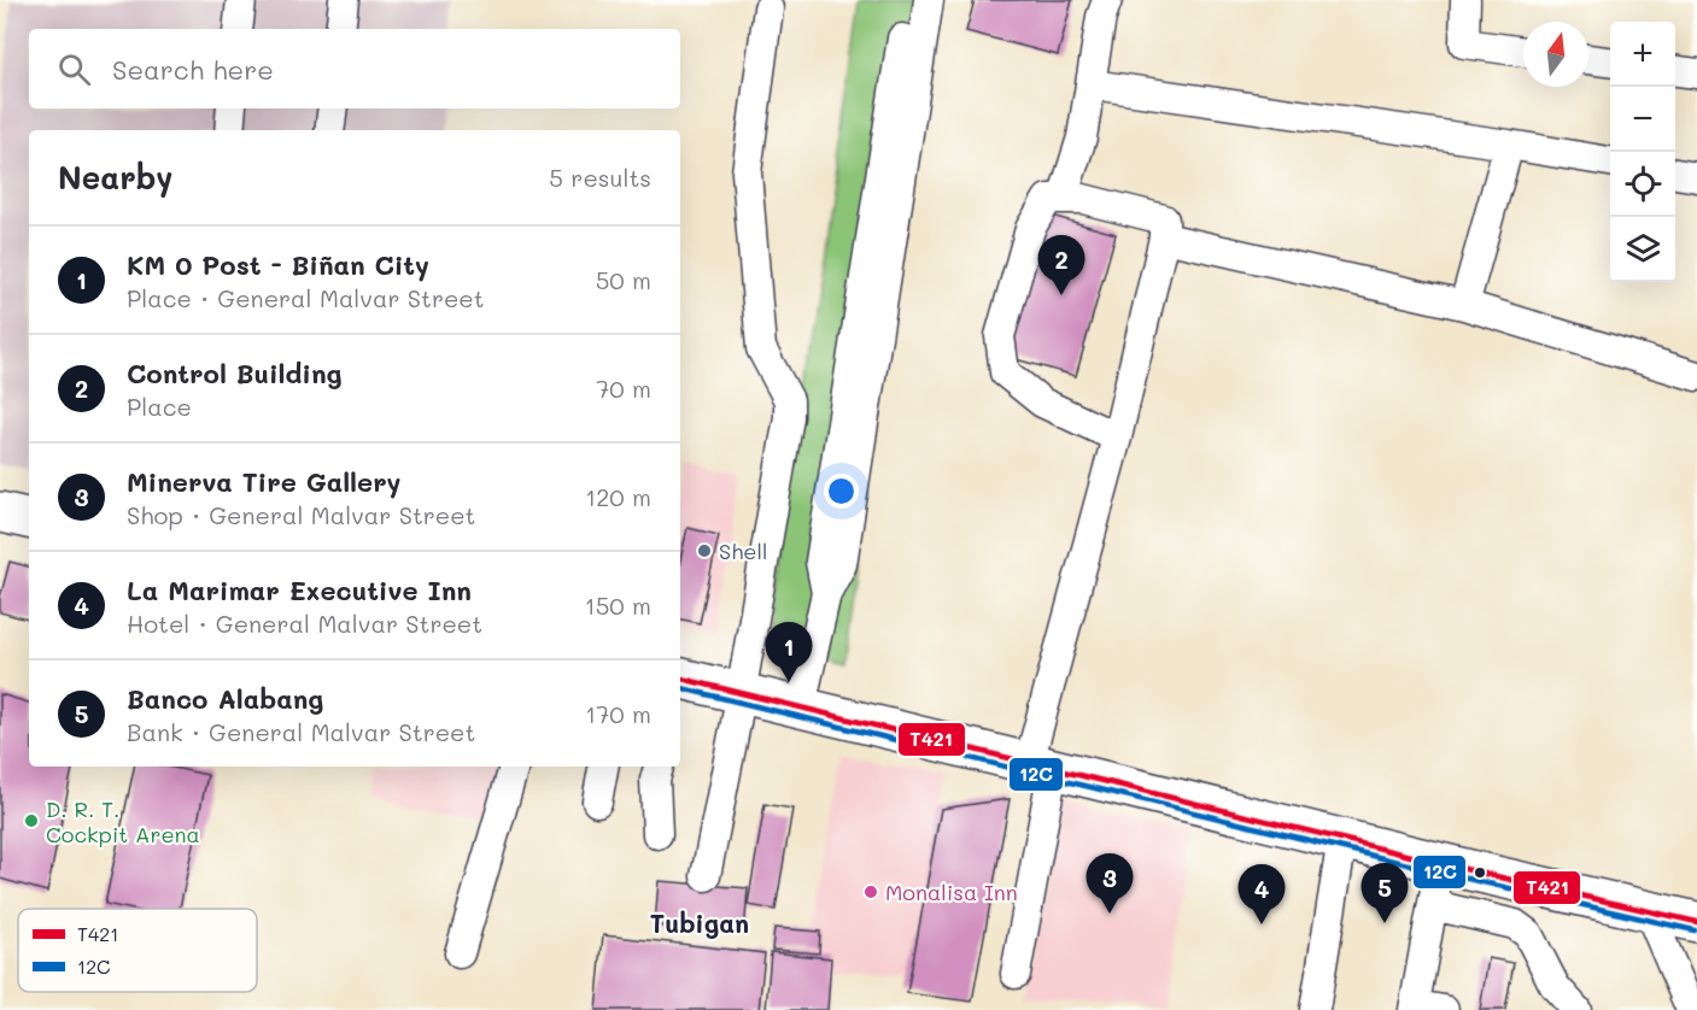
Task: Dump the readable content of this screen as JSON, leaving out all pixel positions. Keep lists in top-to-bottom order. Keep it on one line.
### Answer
{"districts":["Tubigan"],"places":["Shell","D. R. T. Cockpit Arena","Monalisa Inn"],"lines":["transit line T421","transit line 12C"],"legend":["T421","12C"],"north":"top","page":{"map_buttons":["+","−"],"search":"Search here","heading":["Nearby","5 results"],"list":[{"mark":"1","name":"KM 0 Post - Biñan City","note":"Place · General Malvar Street","value":"50 m"},{"mark":"2","name":"Control Building","note":"Place","value":"70 m"},{"mark":"3","name":"Minerva Tire Gallery","note":"Shop · General Malvar Street","value":"120 m"},{"mark":"4","name":"La Marimar Executive Inn","note":"Hotel · General Malvar Street","value":"150 m"},{"mark":"5","name":"Banco Alabang","note":"Bank · General Malvar Street","value":"170 m"}],"pins":["2","1","3","5","4"]}}
